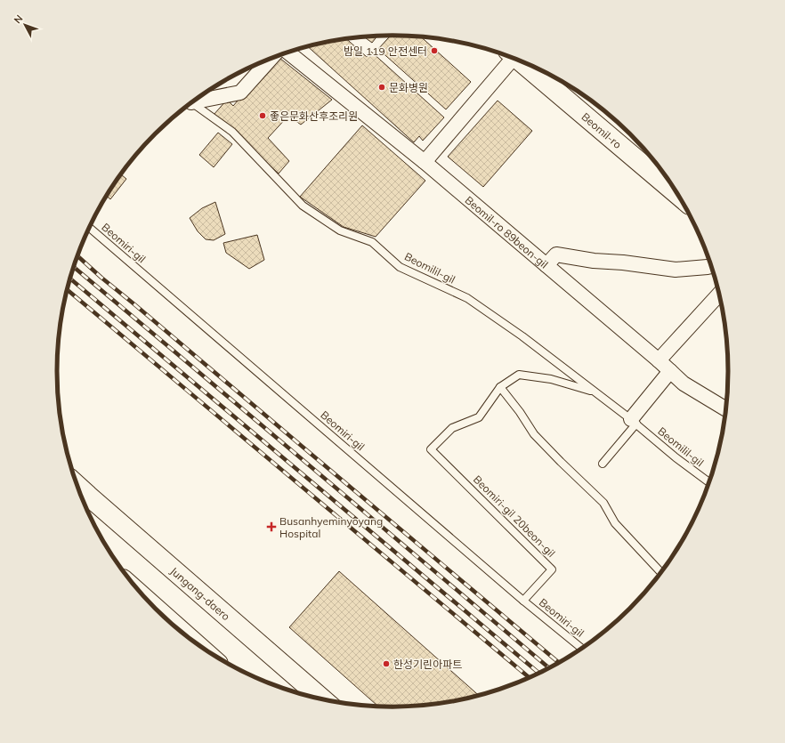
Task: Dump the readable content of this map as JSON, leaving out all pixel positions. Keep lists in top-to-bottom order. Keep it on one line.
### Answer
{"streets":{"main road":["Beomil-ro","Jungang-daero"],"street":["Beomil-ro 89beon-gil"],"lane":["Beomiri-gil","Beomilil-gil","Beomiri-gil 20beon-gil"]},"crossings":[["Beomil-ro","Beomil-ro 89beon-gil"],["Beomiri-gil","Beomiri-gil 20beon-gil"]],"places":{"other":["밤일 119 안전센터","문화병원","좋은문화산후조리원","한성기린아파트"],"health":["Busanhyeminyoyang Hospital"]},"north":"top left"}
